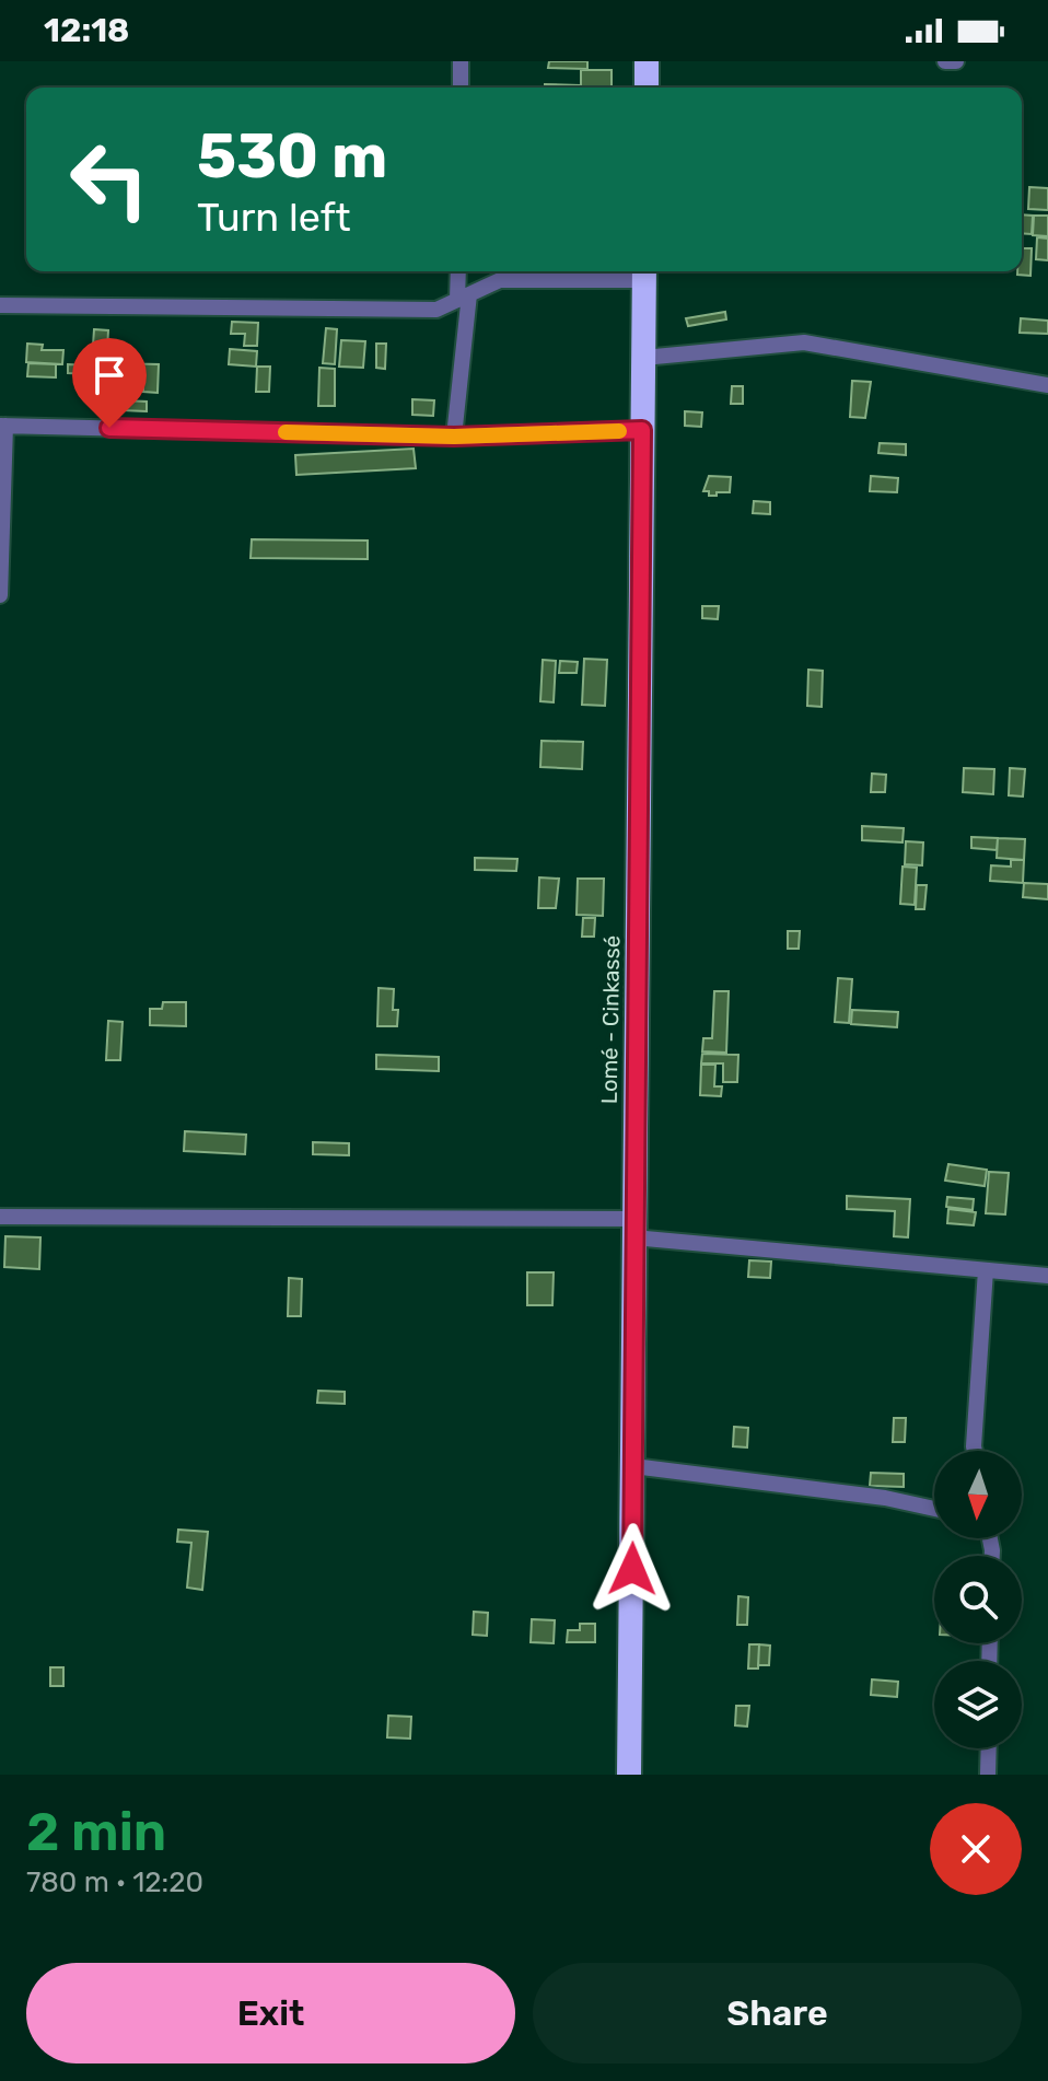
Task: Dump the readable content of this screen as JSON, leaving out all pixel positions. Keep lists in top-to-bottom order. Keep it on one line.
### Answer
{"streets":{"highway":["Lomé - Cinkassé"]},"north":"bottom","page":{"status":"12:18","turn":["530 m","Turn left"],"heading":["2 min","780 m · 12:20"],"buttons":["Exit","Share"]}}
